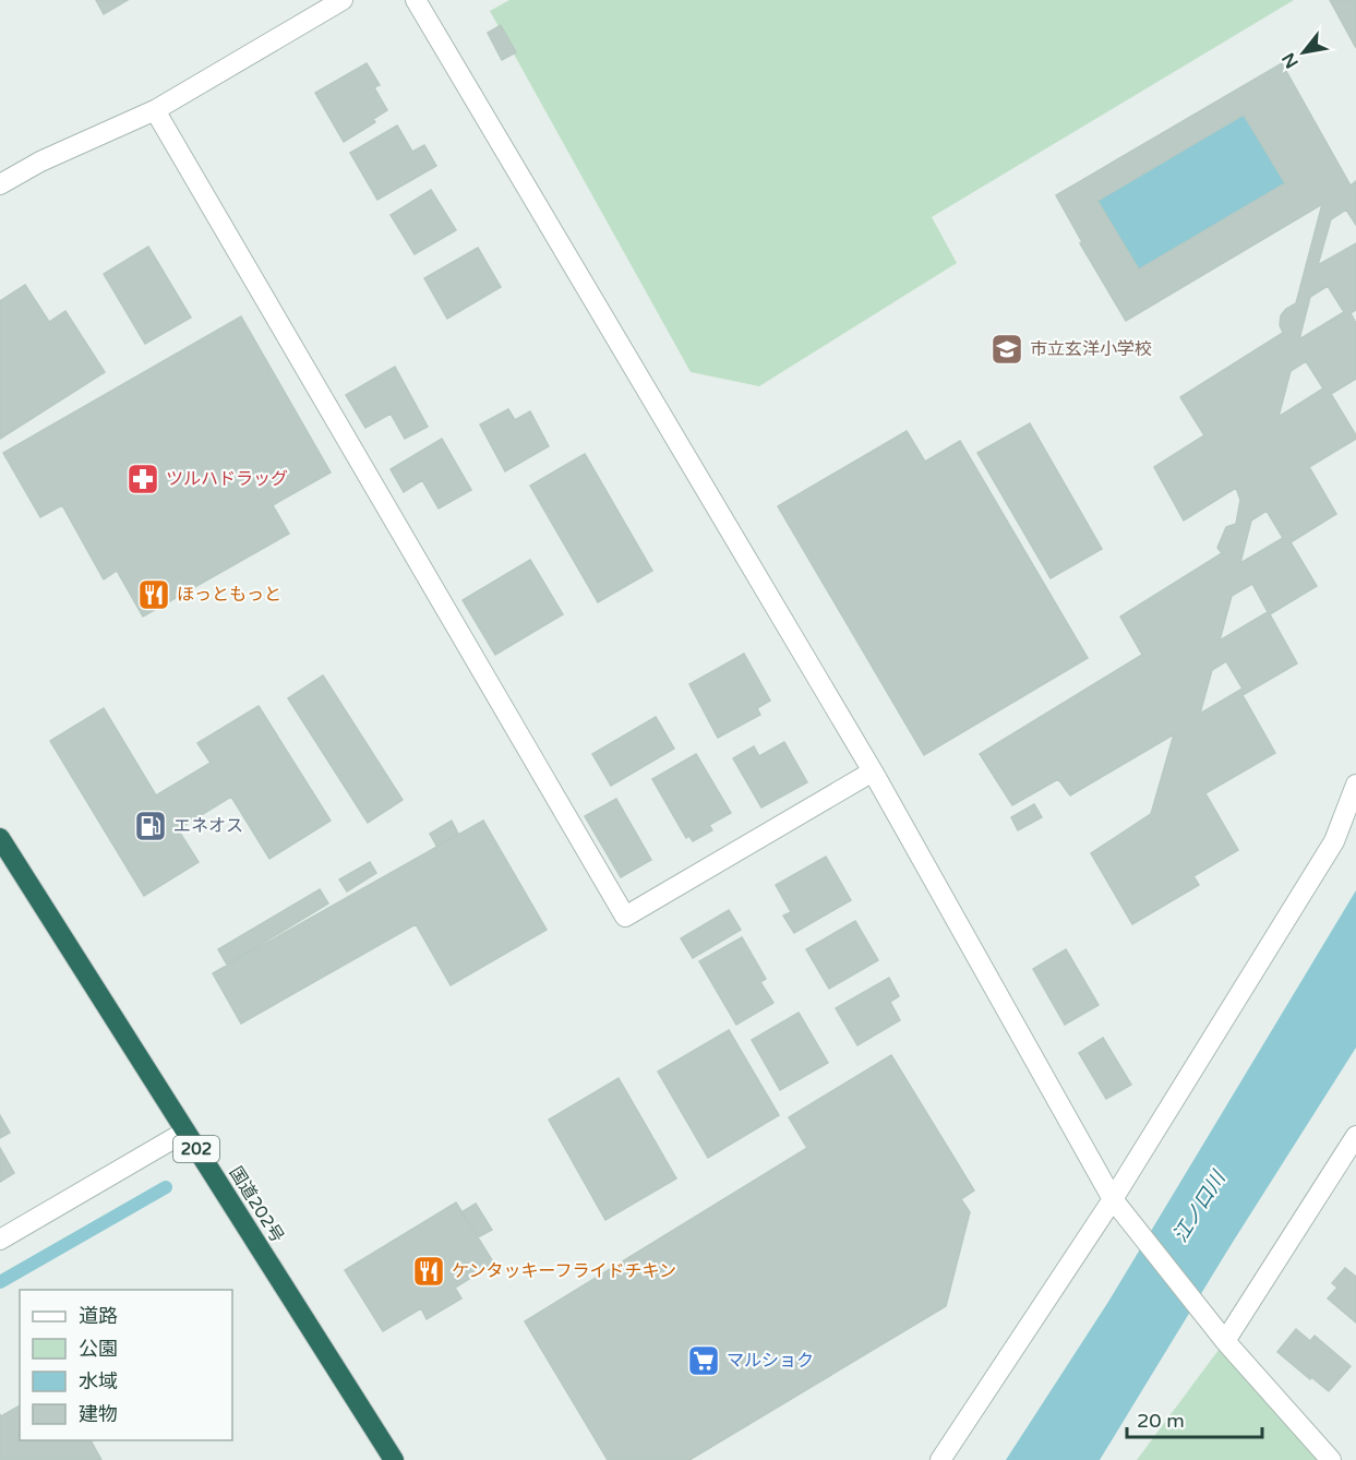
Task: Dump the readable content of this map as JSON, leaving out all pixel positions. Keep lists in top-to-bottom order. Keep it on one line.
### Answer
{"streets":{"highway":["202","国道202号"]},"water":["江ノ口川"],"places":{"school or university":["市立玄洋小学校"],"pharmacy":["ツルハドラッグ"],"restaurant":["ほっともっと","ケンタッキーフライドチキン"],"fuel station":["エネオス"],"supermarket":["マルショク"]},"legend":["道路","公園","水域","建物"],"scale_bar":"20 m","north":"bottom left"}
